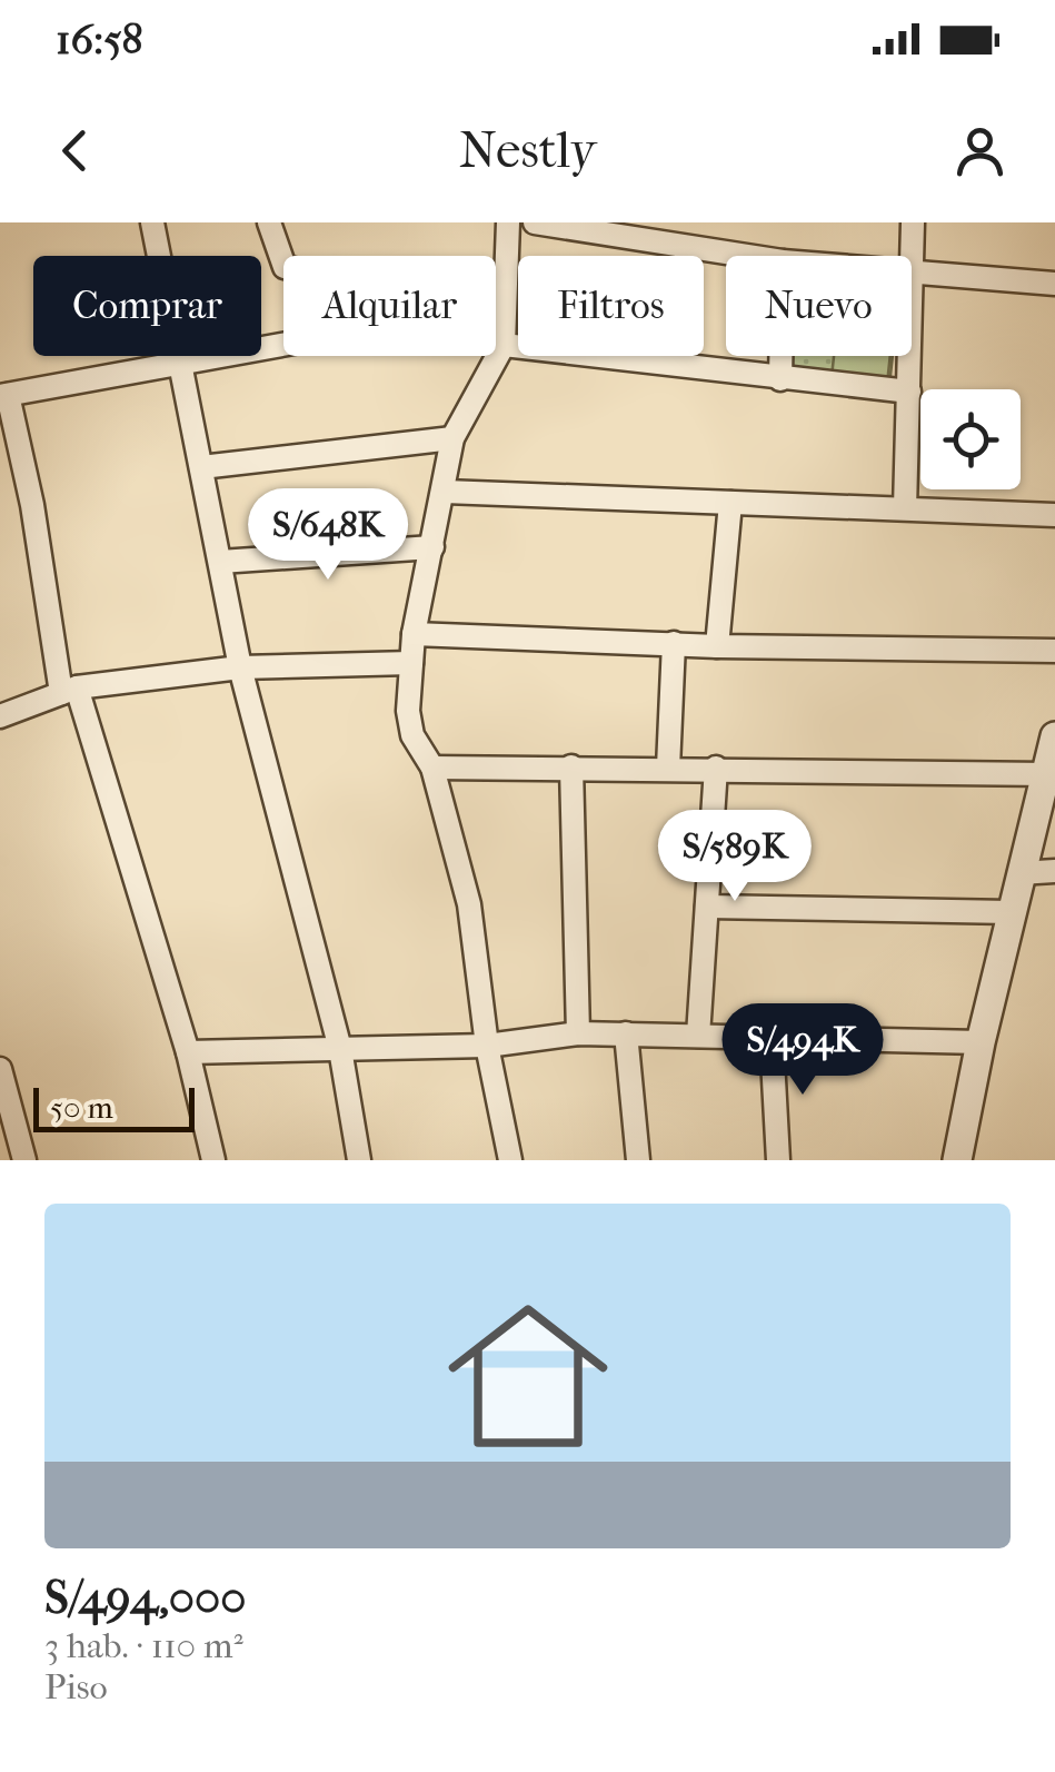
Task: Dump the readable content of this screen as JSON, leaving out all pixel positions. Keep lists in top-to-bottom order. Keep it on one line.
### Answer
{"scale_bar":"50 m","page":{"status":"16:58","header":"Nestly","chip":["Comprar","Alquilar","Filtros","Nuevo"],"price":["S/648K","S/589K","S/494K"],"scale":"50 m","list":[{"name":"S/494,000","note":"3 hab. · 110 m² · Piso"}]}}
